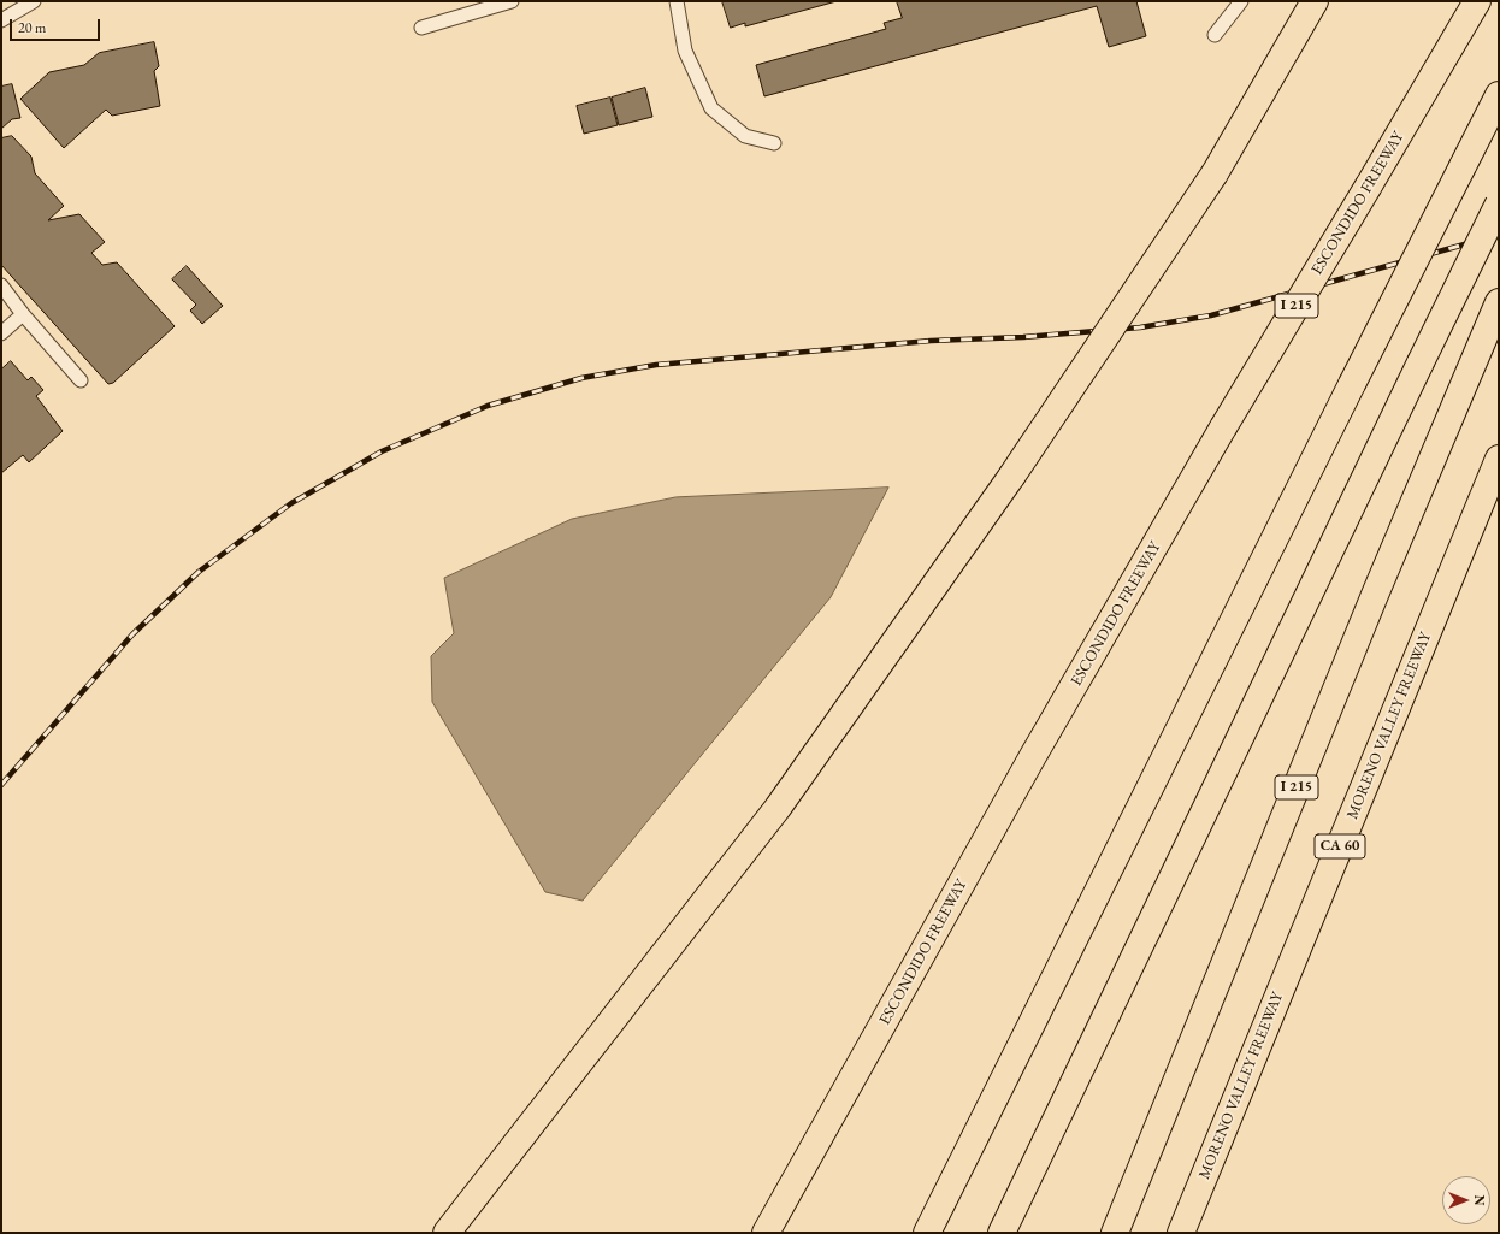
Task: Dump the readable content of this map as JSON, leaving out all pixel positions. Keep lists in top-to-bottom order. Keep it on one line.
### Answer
{"streets":{"highway":["ESCONDIDO FREEWAY","I 215","MORENO VALLEY FREEWAY","CA 60"]},"scale_bar":"20 m","north":"right"}
